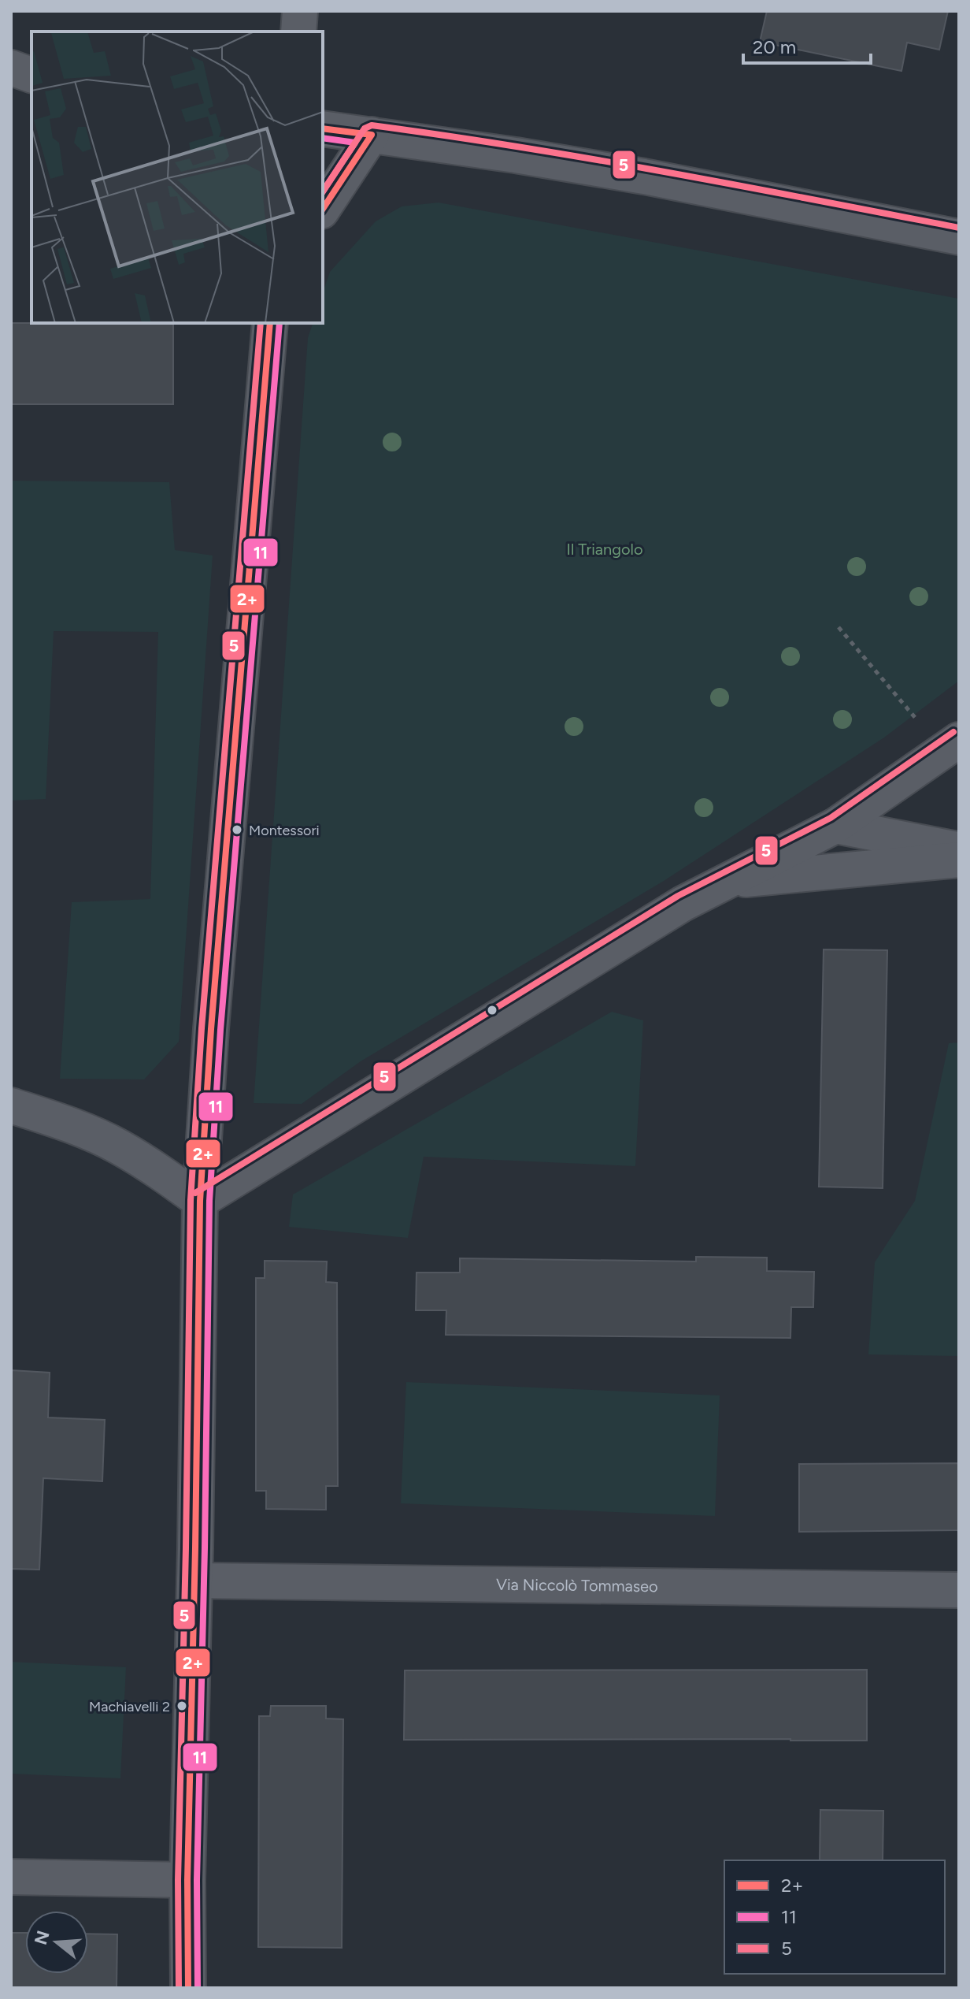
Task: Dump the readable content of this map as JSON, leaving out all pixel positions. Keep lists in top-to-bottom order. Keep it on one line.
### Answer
{"streets":{"street":["Via Niccolò Tommaseo"]},"parks":["Il Triangolo"],"places":["Montessori","Machiavelli 2"],"lines":["transit line 5","transit line 2+","transit line 11"],"legend":["2+","11","5"],"scale_bar":"20 m","north":"left"}
